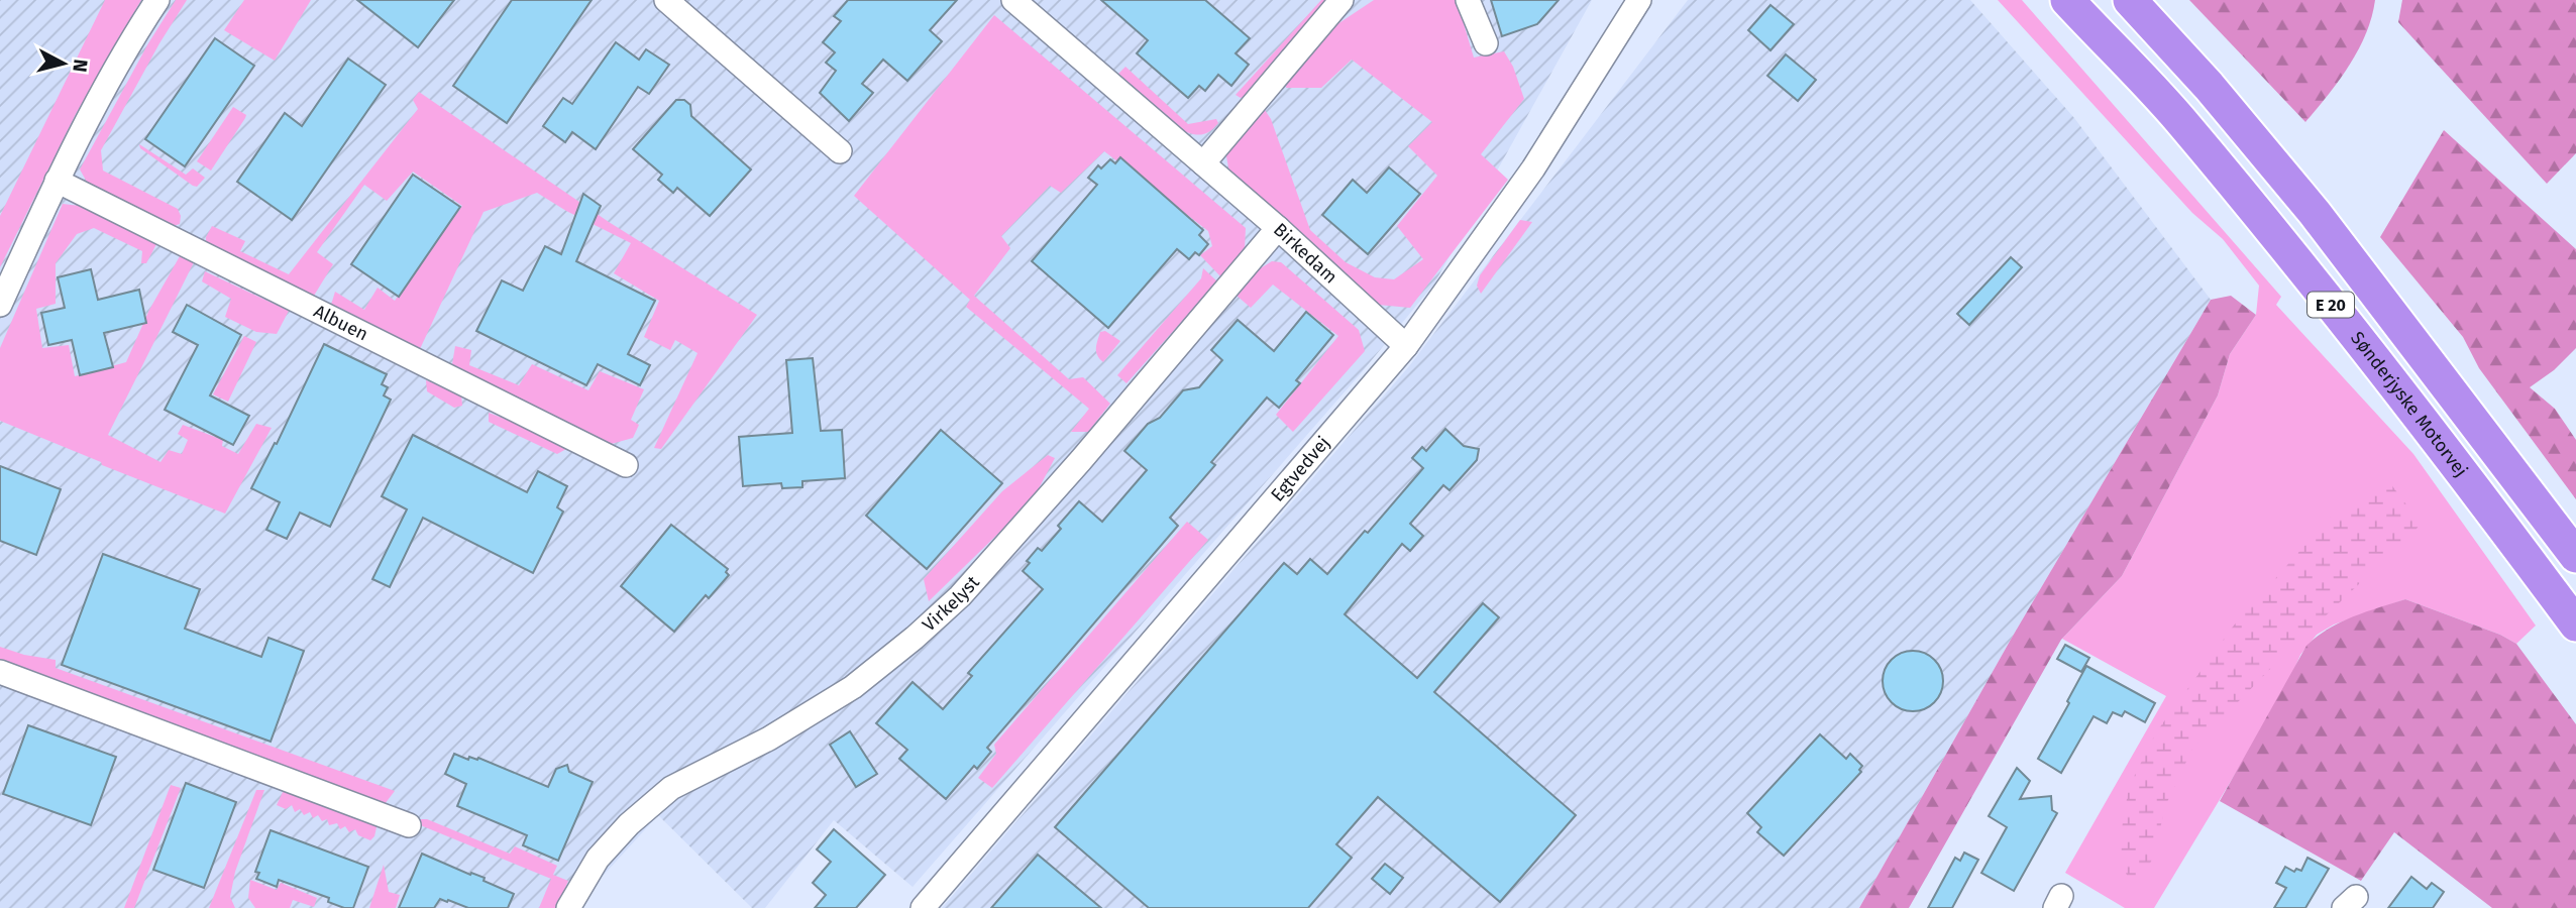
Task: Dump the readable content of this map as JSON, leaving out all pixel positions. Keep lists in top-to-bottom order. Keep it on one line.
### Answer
{"streets":{"highway":["E 20","Sønderjyske Motorvej"],"street":["Birkedam","Albuen","Egtvedvej","Virkelyst"]},"crossings":[["Birkedam","Egtvedvej"],["Birkedam","Virkelyst"]],"north":"right"}
